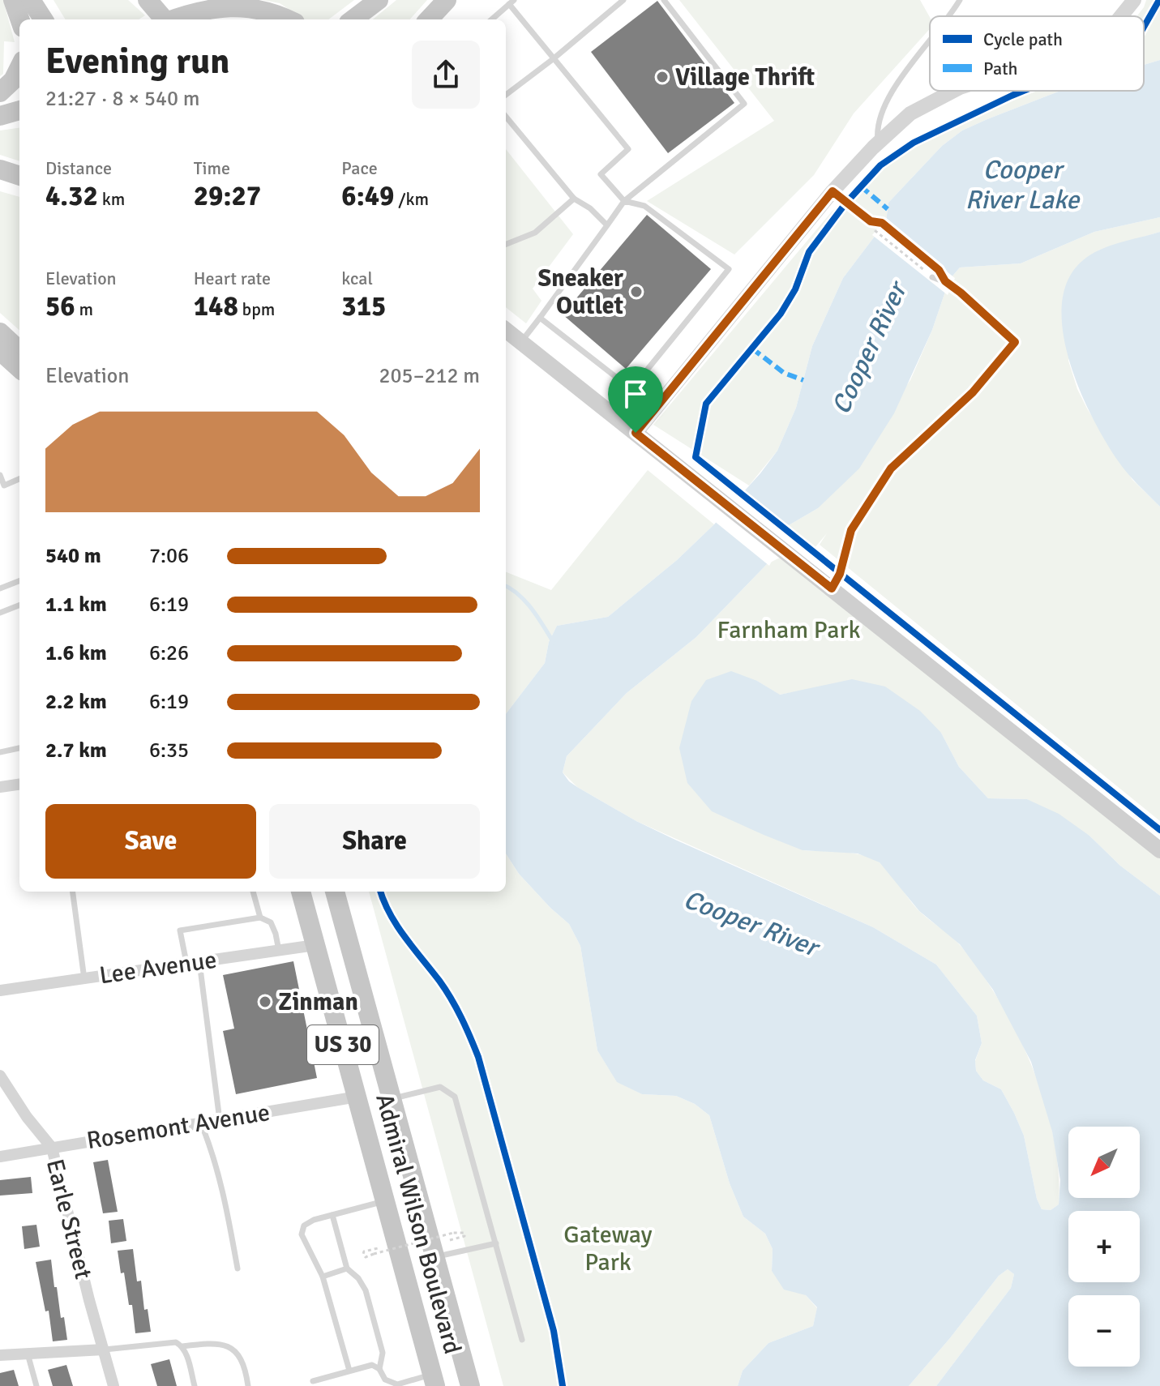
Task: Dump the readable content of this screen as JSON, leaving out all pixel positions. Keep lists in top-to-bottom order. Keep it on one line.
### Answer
{"streets":{"highway":["US 30","Admiral Wilson Boulevard"],"street":["Lee Avenue","Rosemont Avenue","Earle Street"]},"crossings":[["Lee Avenue","Admiral Wilson Boulevard"],["Rosemont Avenue","Earle Street"],["Rosemont Avenue","Admiral Wilson Boulevard"]],"water":["Cooper River Lake","Cooper River"],"parks":["Farnham Park","Gateway Park"],"places":["Village Thrift","Sneaker Outlet","Zinman"],"legend":["Cycle path","Path"],"north":"bottom left","page":{"heading":["Evening run","21:27 · 8 × 540 m"],"stats":[["Distance","4.32 km"],["Time","29:27"],["Pace","6:49 /km"],["Elevation","56 m"],["Heart rate","148 bpm"],["kcal","315"]],"chart":["Elevation","205–212 m"],"list":[{"name":"540 m","note":"7:06"},{"name":"1.1 km","note":"6:19"},{"name":"1.6 km","note":"6:26"},{"name":"2.2 km","note":"6:19"},{"name":"2.7 km","note":"6:35"}],"buttons":["Save","Share"],"map_buttons":["+","−"]}}
